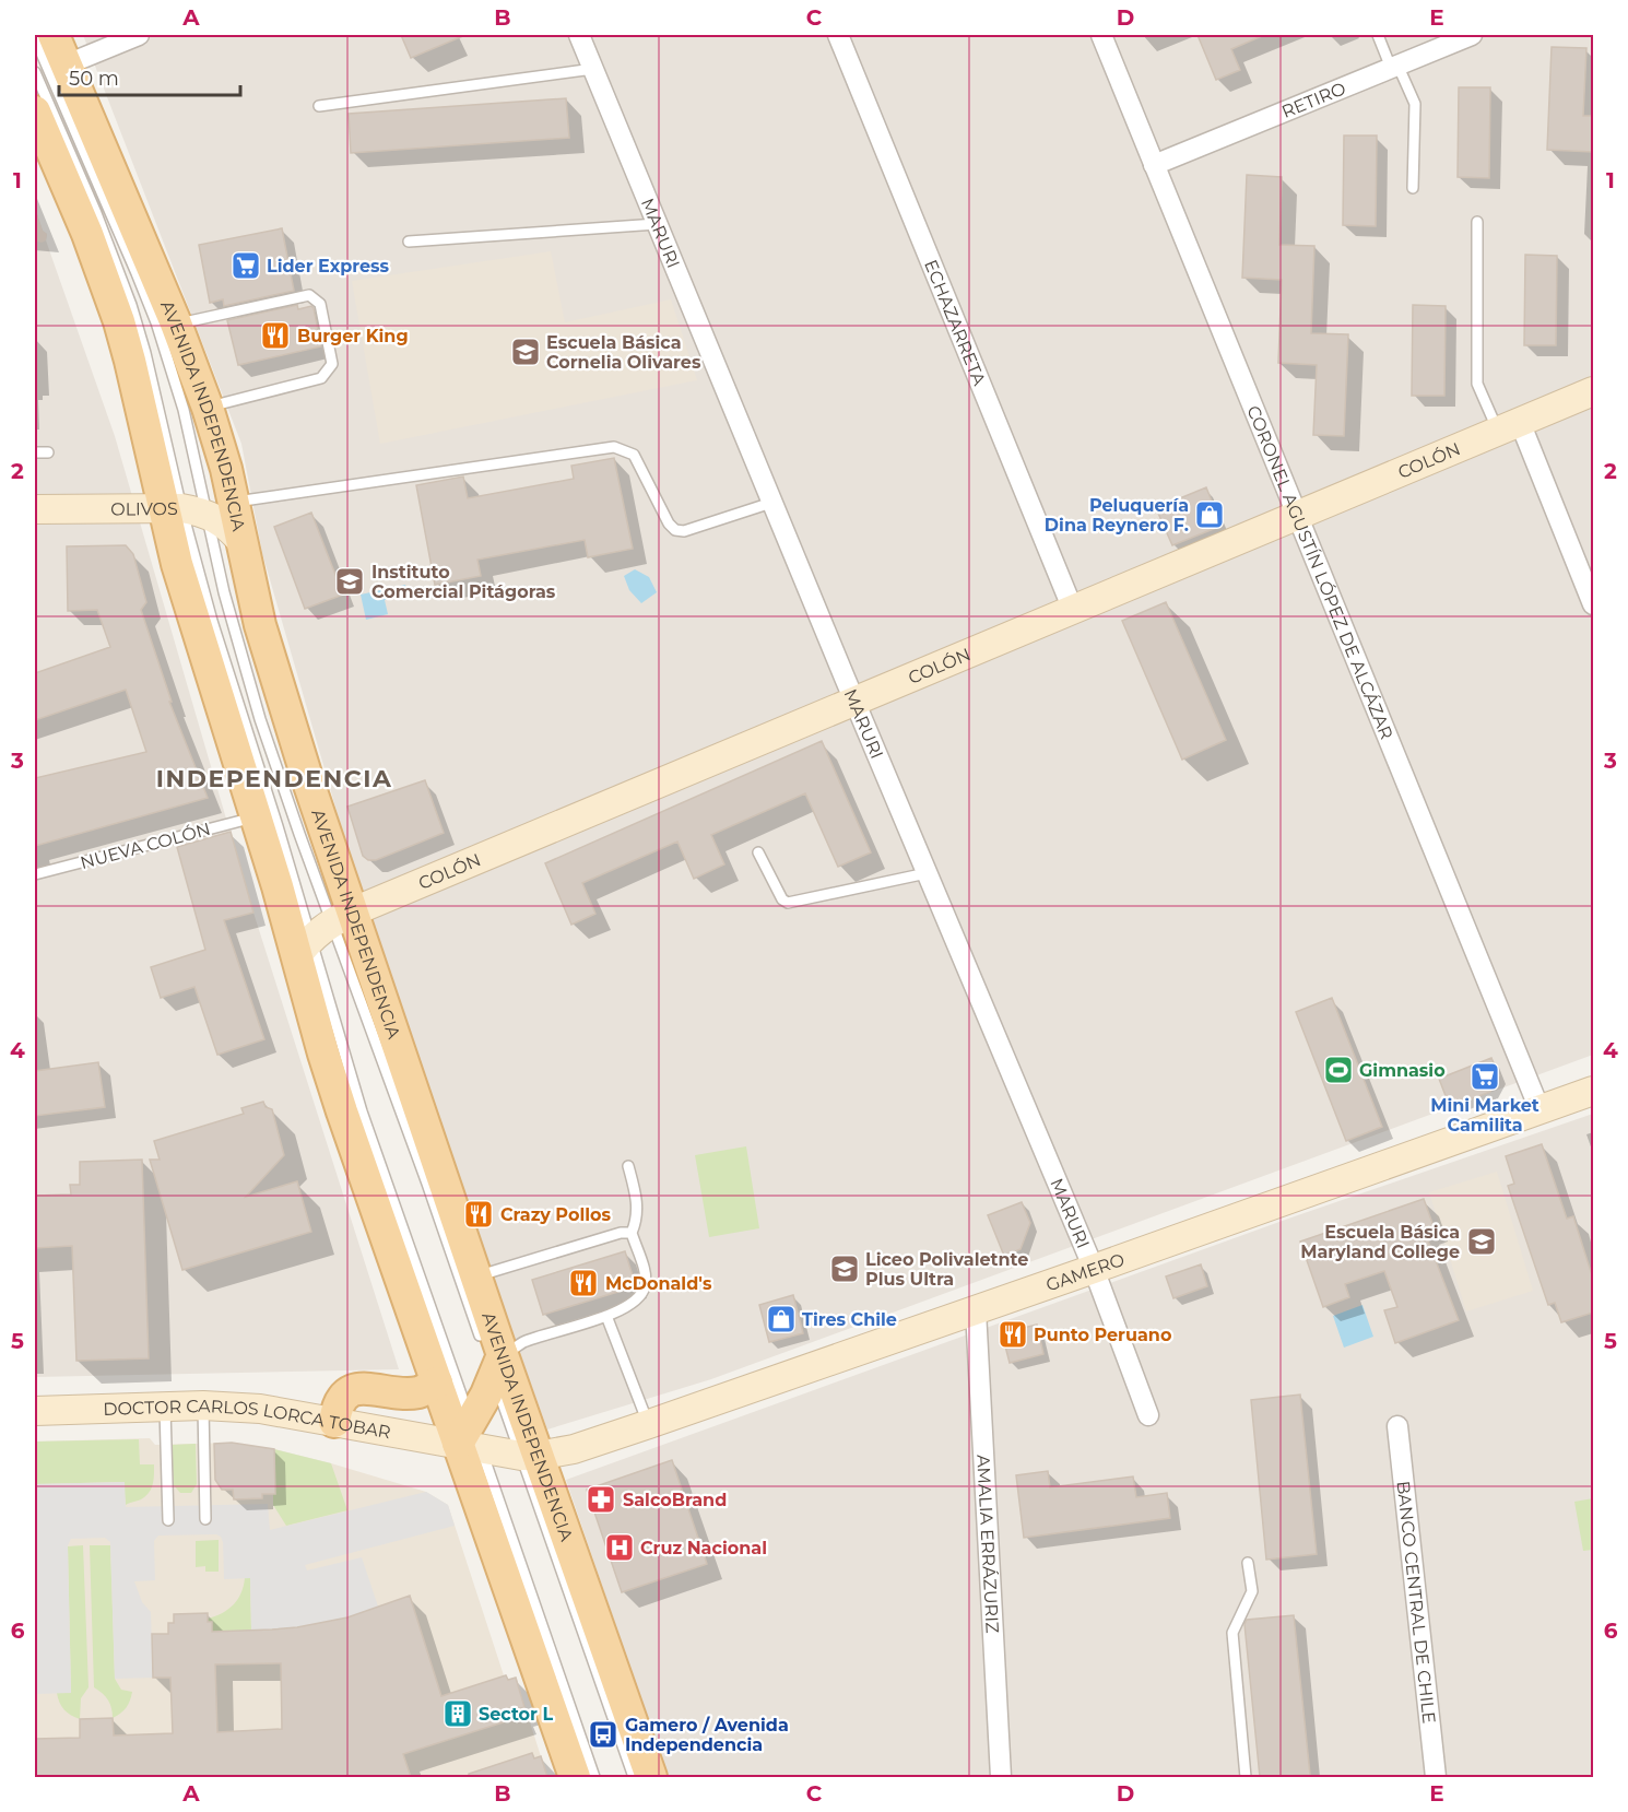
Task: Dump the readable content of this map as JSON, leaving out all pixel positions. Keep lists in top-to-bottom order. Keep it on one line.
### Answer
{"streets":{"main road":["AVENIDA INDEPENDENCIA","COLÓN","OLIVOS","GAMERO","DOCTOR CARLOS LORCA TOBAR"],"street":["RETIRO","MARURI","ECHAZARRETA","CORONEL AGUSTÍN LÓPEZ DE ALCÁZAR","AMALIA ERRÁZURIZ","BANCO CENTRAL DE CHILE"],"lane":["NUEVA COLÓN"]},"crossings":[["RETIRO","CORONEL AGUSTÍN LÓPEZ DE ALCÁZAR"],["MARURI","COLÓN"],["MARURI","GAMERO"],["ECHAZARRETA","COLÓN"],["AVENIDA INDEPENDENCIA","COLÓN"],["AVENIDA INDEPENDENCIA","OLIVOS"],["AVENIDA INDEPENDENCIA","NUEVA COLÓN"],["AVENIDA INDEPENDENCIA","GAMERO"],["AVENIDA INDEPENDENCIA","DOCTOR CARLOS LORCA TOBAR"],["COLÓN","CORONEL AGUSTÍN LÓPEZ DE ALCÁZAR"],["CORONEL AGUSTÍN LÓPEZ DE ALCÁZAR","GAMERO"],["GAMERO","DOCTOR CARLOS LORCA TOBAR"],["GAMERO","AMALIA ERRÁZURIZ"]],"districts":["INDEPENDENCIA"],"places":{"supermarket":["Lider Express","Mini Market Camilita"],"restaurant":["Burger King","Crazy Pollos","McDonald's","Punto Peruano"],"school or university":["Escuela Básica Cornelia Olivares","Instituto Comercial Pitágoras","Escuela Básica Maryland College","Liceo Polivaletnte Plus Ultra"],"shop":["Peluquería Dina Reynero F.","Tires Chile"],"sports":["Gimnasio"],"pharmacy":["SalcoBrand"],"hospital":["Cruz Nacional"],"building":["Sector L"],"bus stop":["Gamero / Avenida Independencia"]},"scale_bar":"50 m","grid":{"columns":["A","B","C","D","E"],"rows":["1","2","3","4","5","6"]}}
